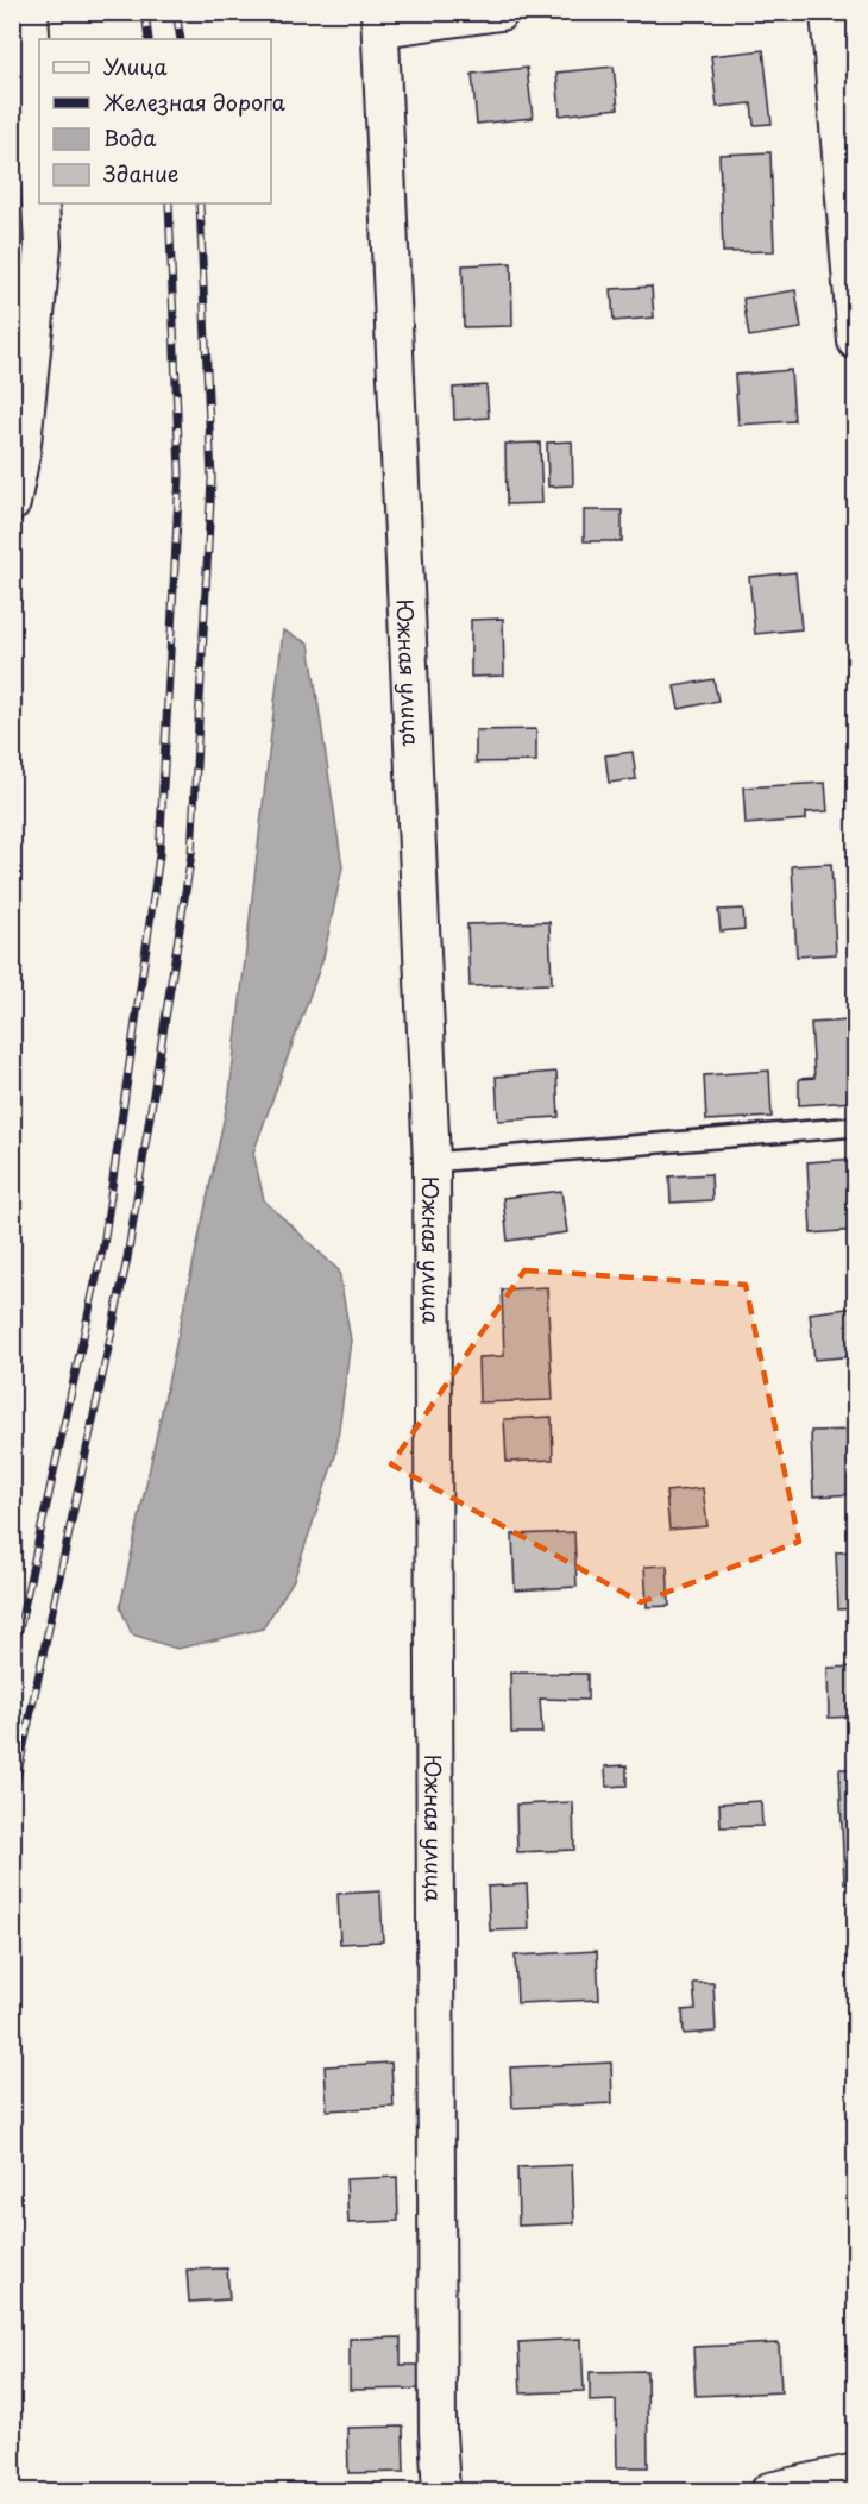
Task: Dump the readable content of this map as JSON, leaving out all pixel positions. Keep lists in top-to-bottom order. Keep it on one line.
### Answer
{"streets":{"street":["Южная улица"]},"legend":["Улица","Железная дорога","Вода","Здание"]}
